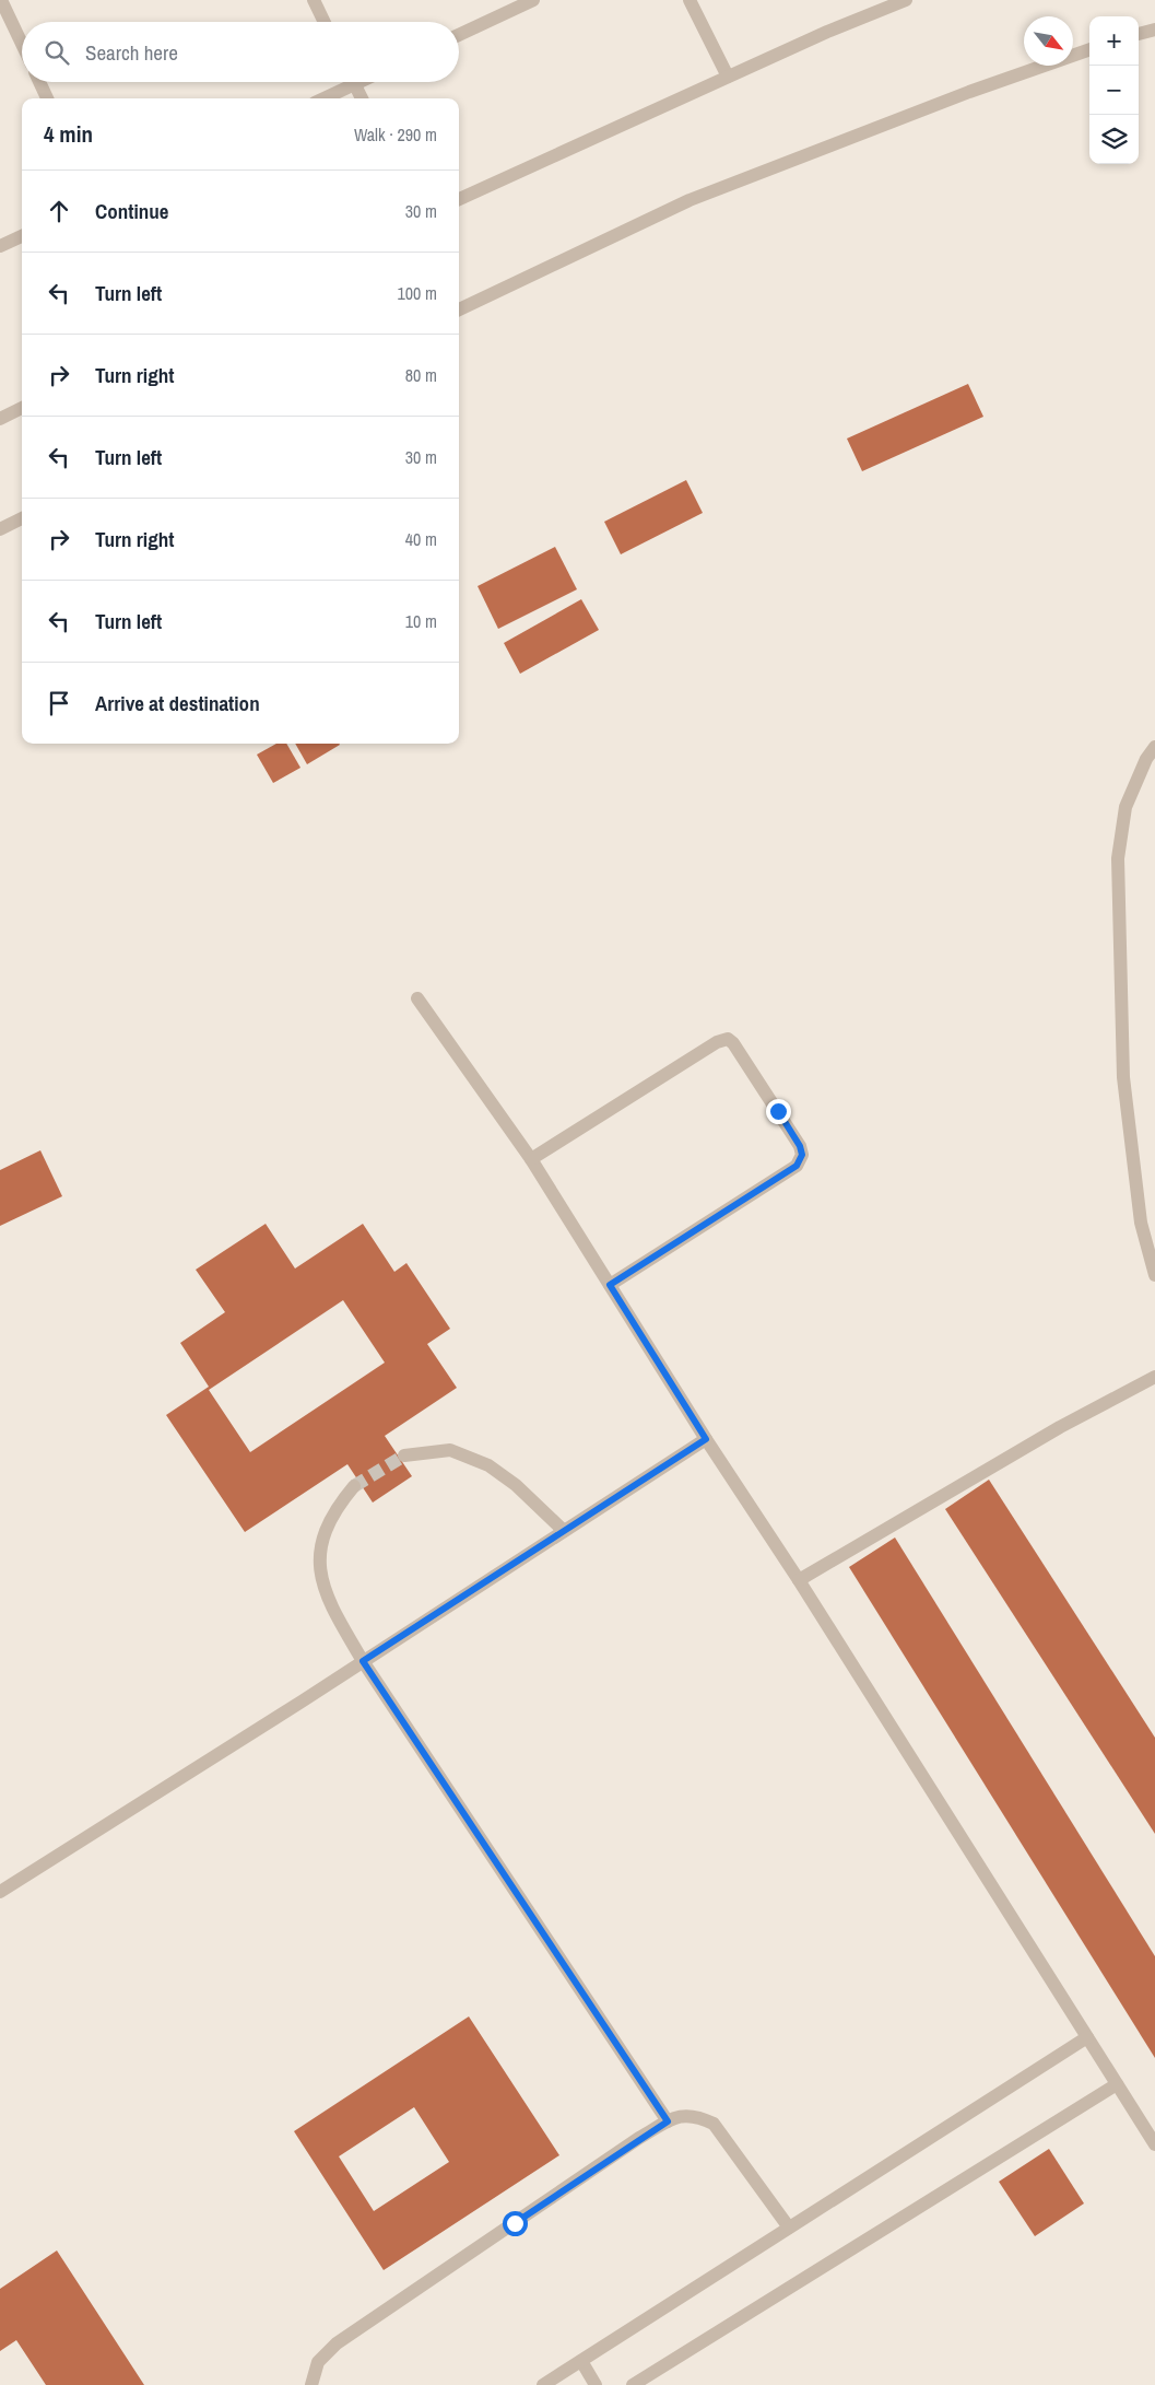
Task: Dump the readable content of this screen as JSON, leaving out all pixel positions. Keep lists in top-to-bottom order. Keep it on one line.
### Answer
{"north":"bottom right","page":{"map_buttons":["+","−"],"search":"Search here","heading":["4 min","Walk · 290 m"],"list":[["Continue","30 m"],["Turn left","100 m"],["Turn right","80 m"],["Turn left","30 m"],["Turn right","40 m"],["Turn left","10 m"],"Arrive at destination"]}}
